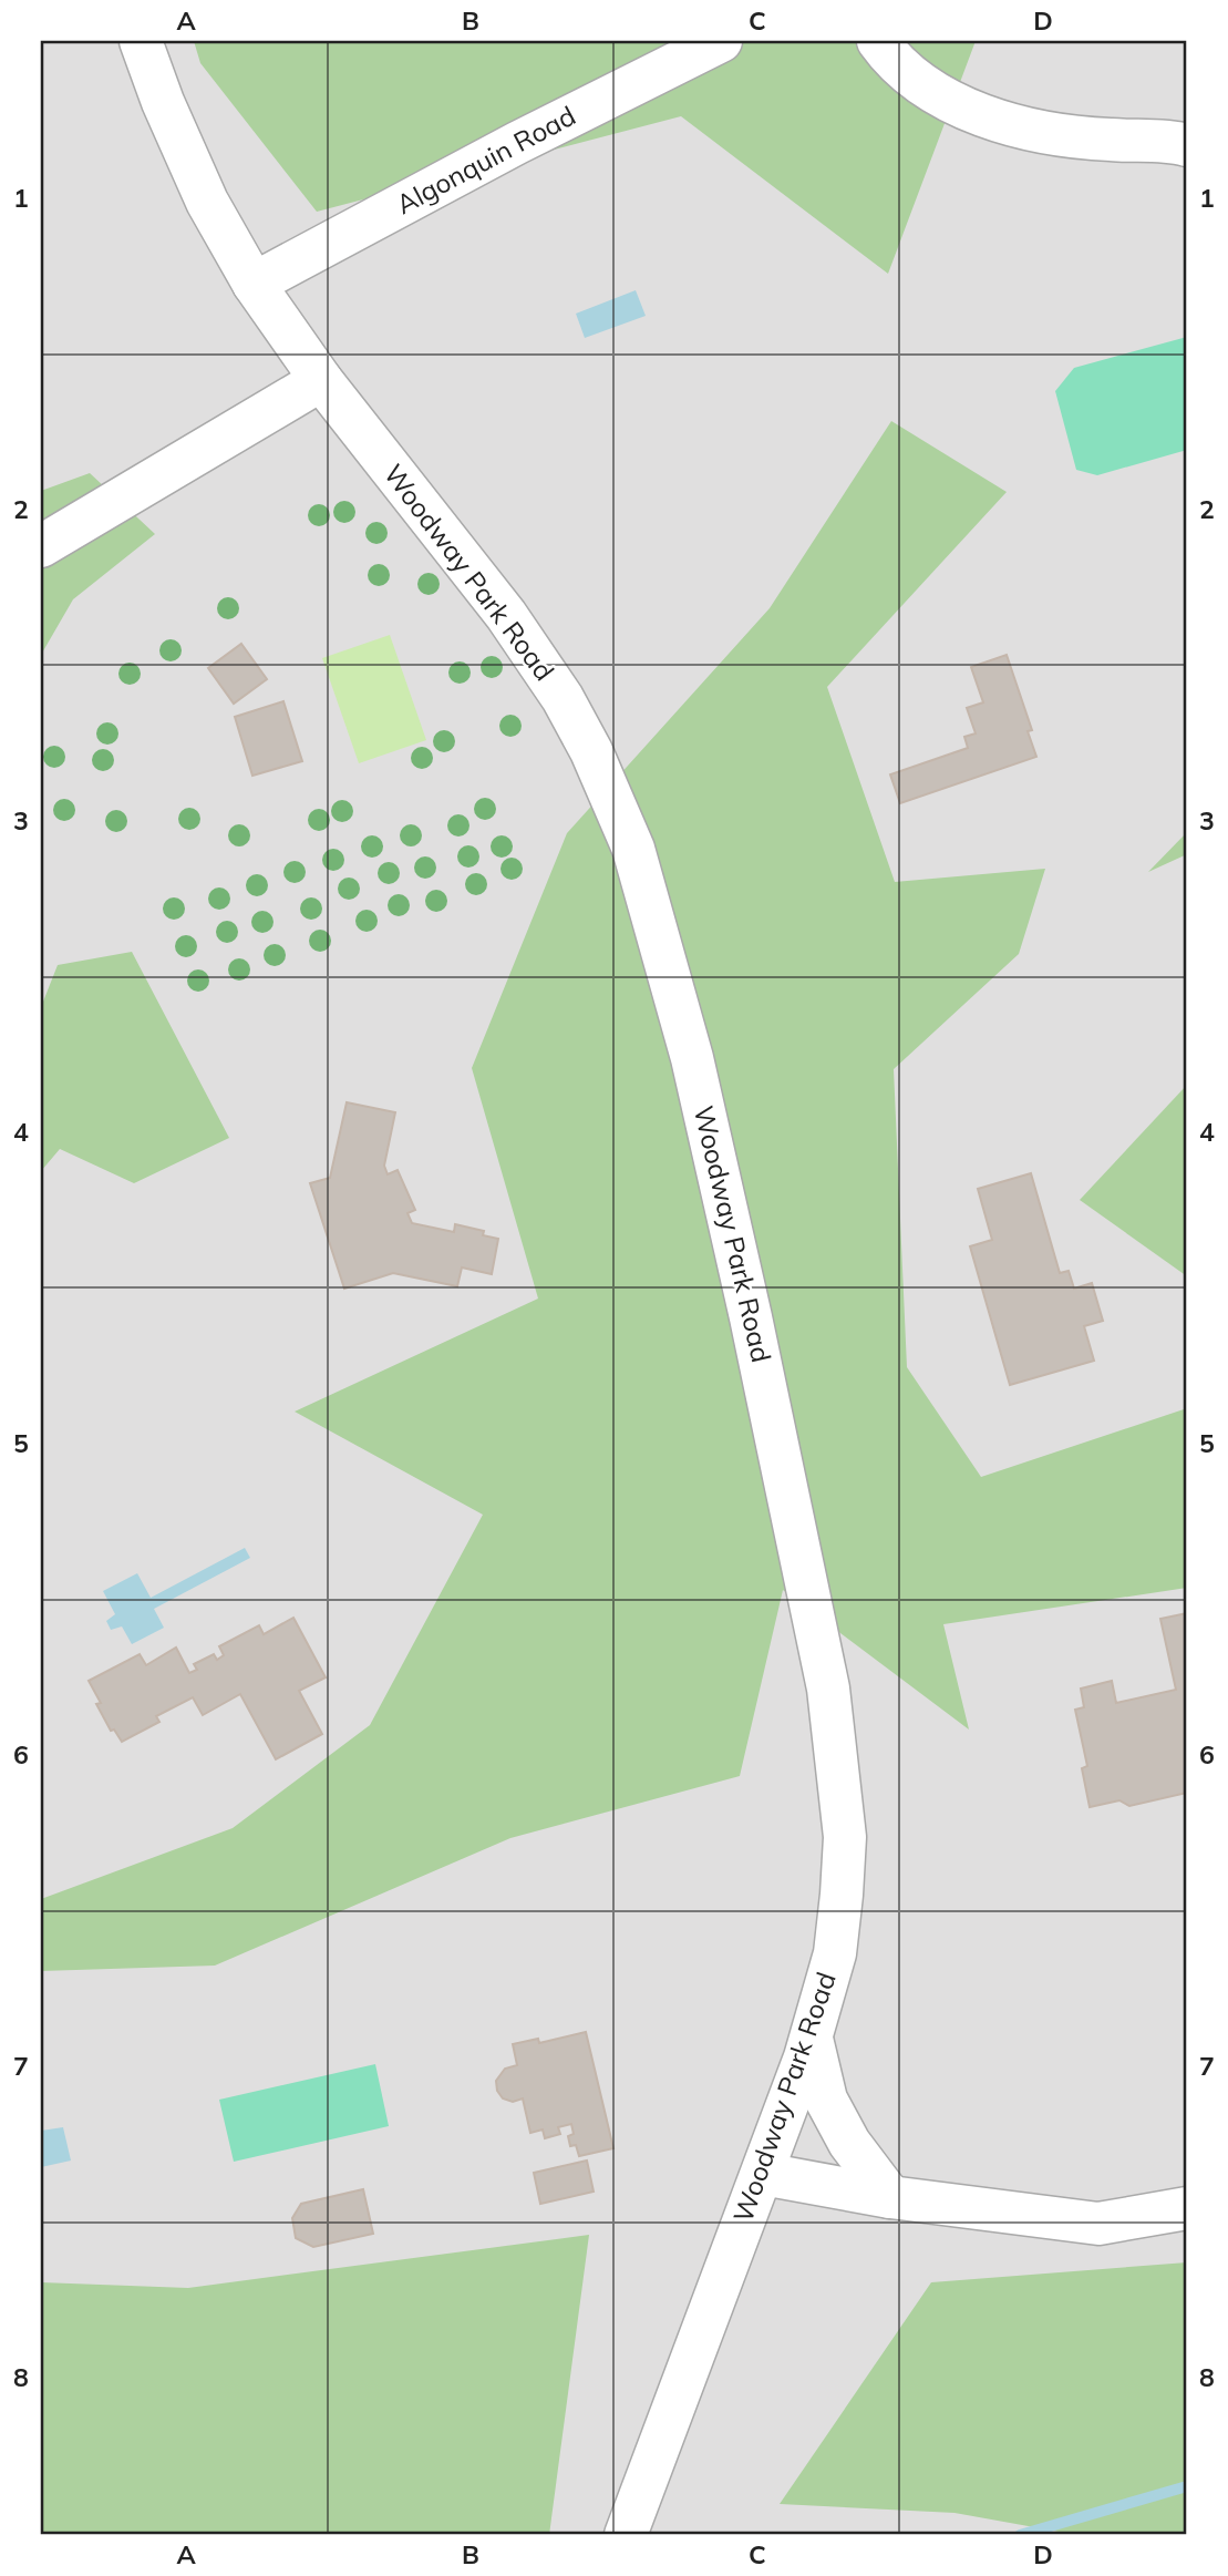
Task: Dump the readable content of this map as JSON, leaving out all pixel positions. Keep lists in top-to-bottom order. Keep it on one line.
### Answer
{"streets":{"street":["Algonquin Road","Woodway Park Road"]},"crossings":[["Algonquin Road","Woodway Park Road"]],"grid":{"columns":["A","B","C","D"],"rows":["1","2","3","4","5","6","7","8"]}}
